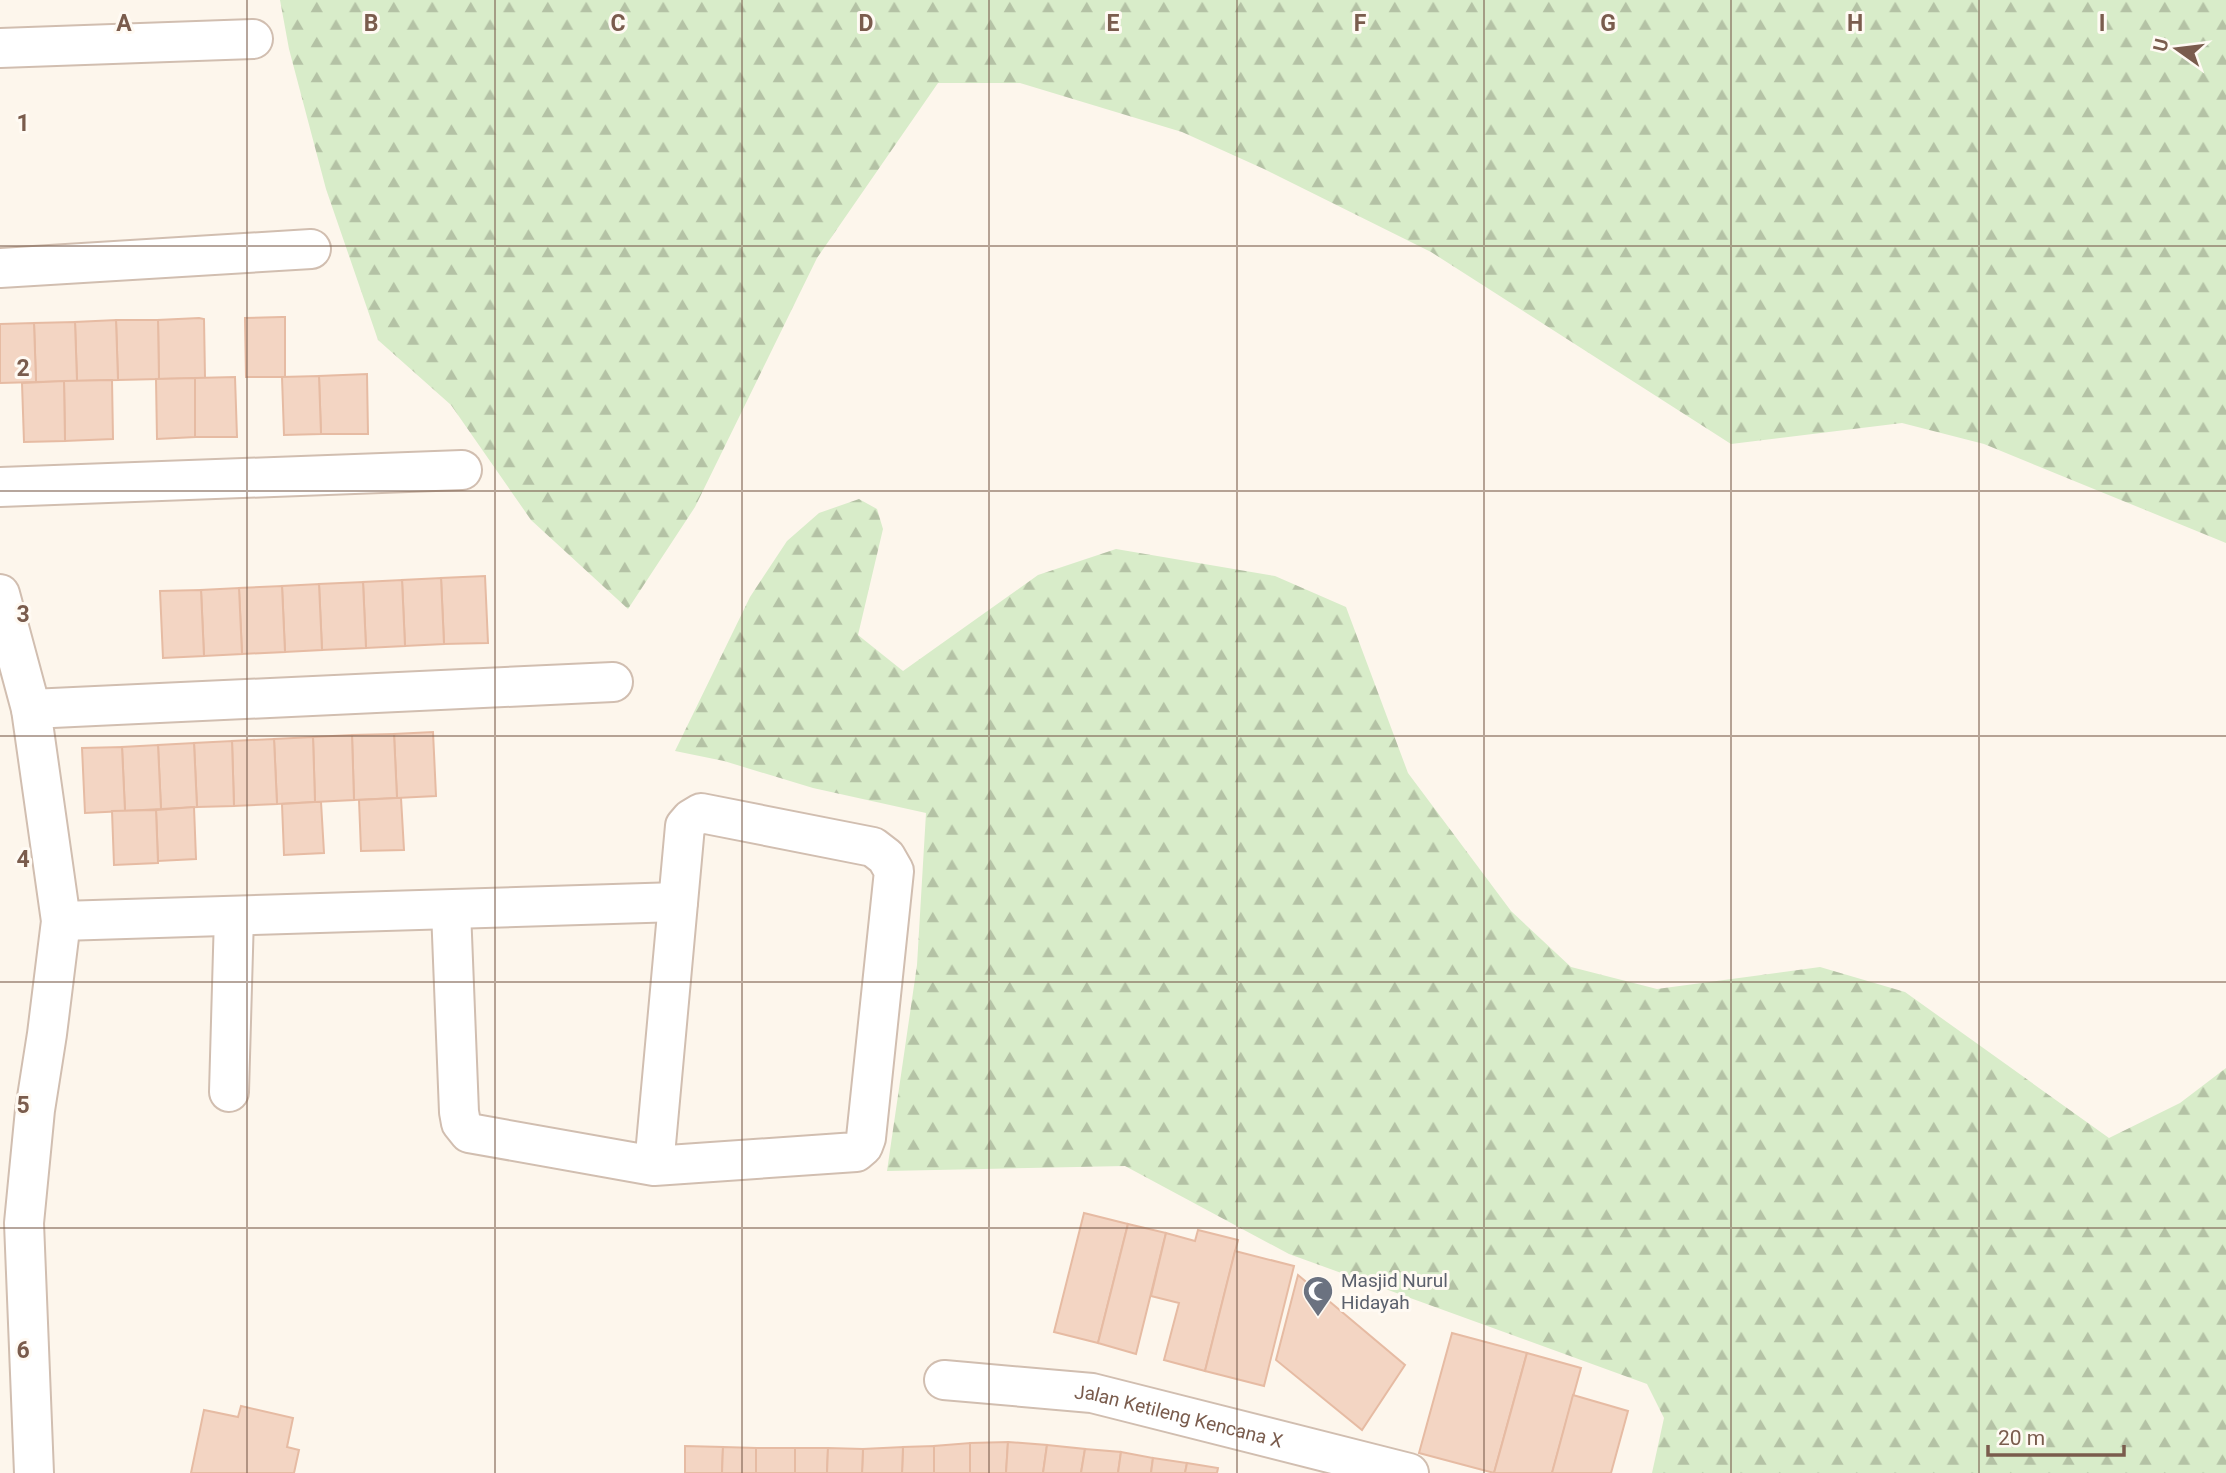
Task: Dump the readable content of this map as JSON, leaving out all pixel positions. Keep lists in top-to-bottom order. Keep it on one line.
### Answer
{"streets":{"street":["Jalan Ketileng Kencana X"]},"places":{"mosque":["Masjid Nurul Hidayah"]},"scale_bar":"20 m","north":"left","grid":{"columns":["A","B","C","D","E","F","G","H","I"],"rows":["1","2","3","4","5","6"]}}
